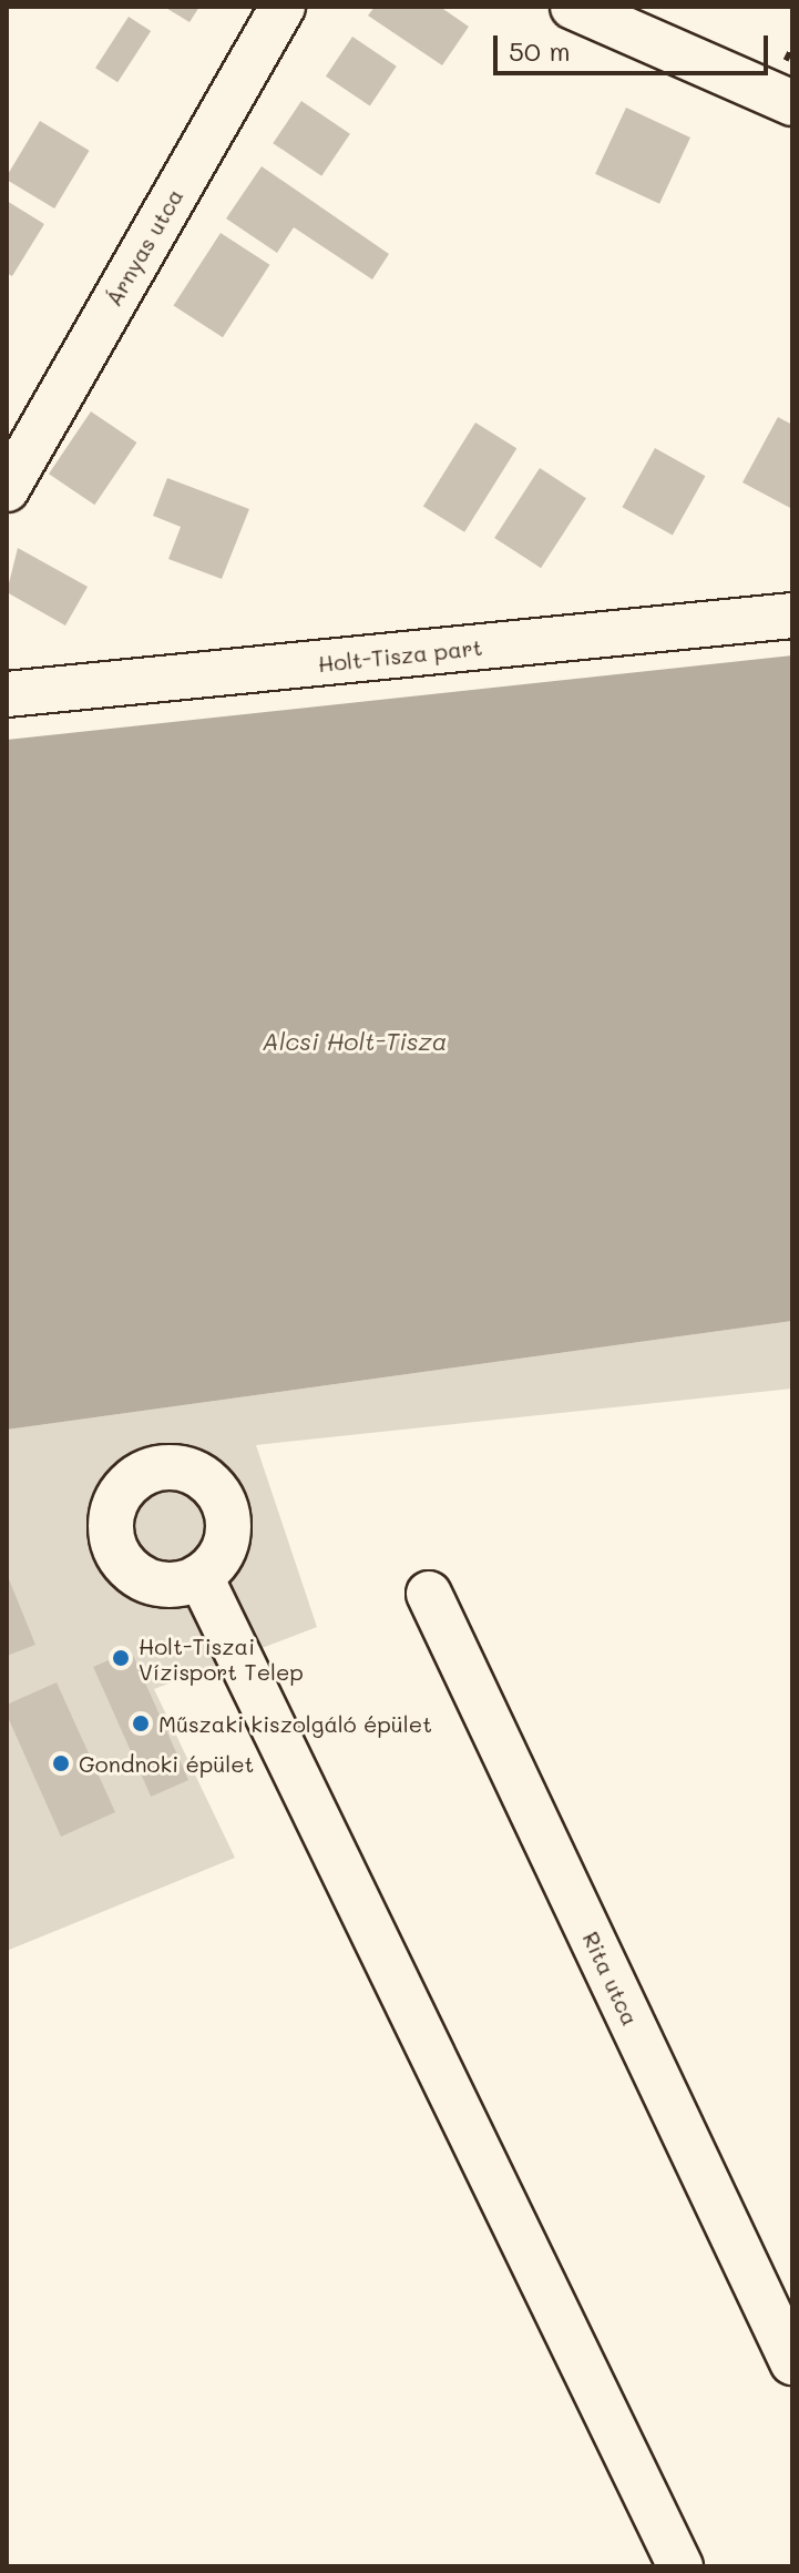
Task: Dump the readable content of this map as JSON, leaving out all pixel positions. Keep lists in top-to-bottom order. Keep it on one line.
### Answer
{"streets":{"street":["Árnyas utca","Holt-Tisza part","Rita utca"]},"water":["Alcsi Holt-Tisza"],"places":["Holt-Tiszai Vízisport Telep","Műszaki kiszolgáló épület","Gondnoki épület"],"scale_bar":"50 m"}
